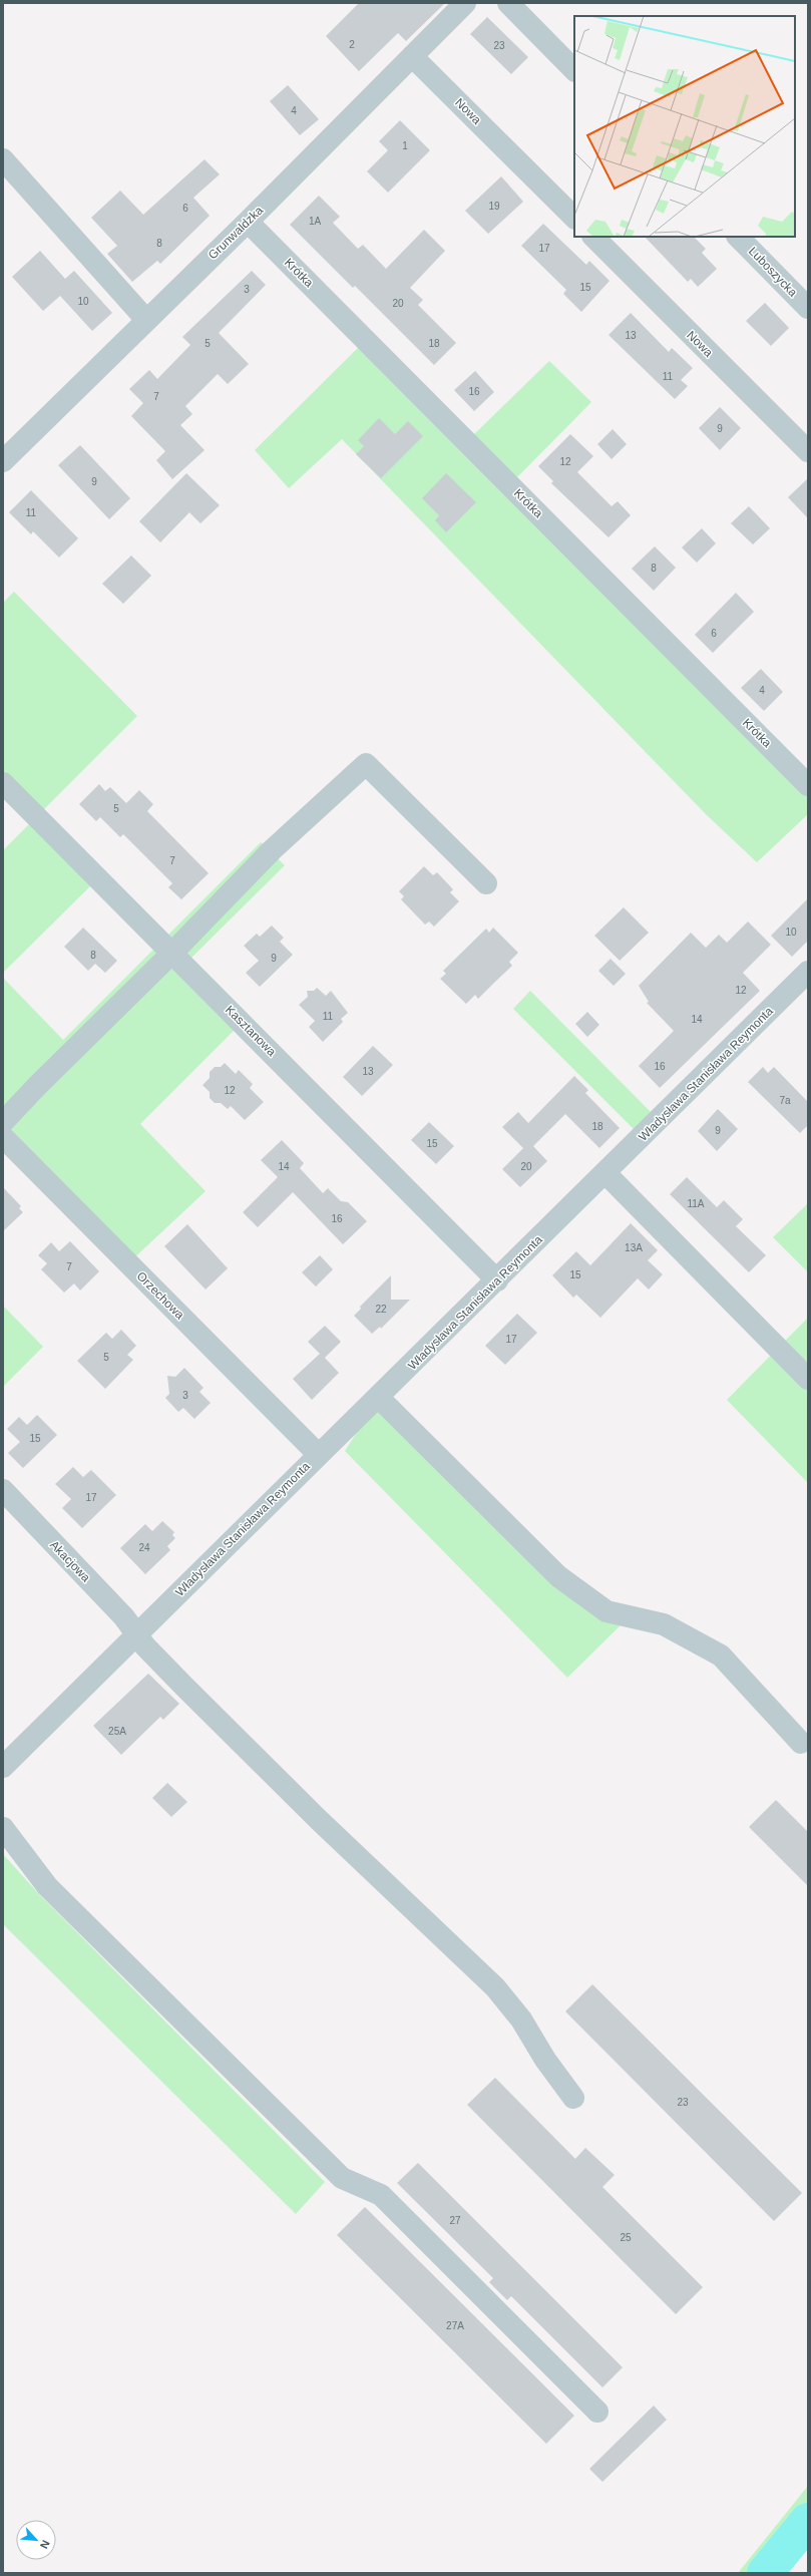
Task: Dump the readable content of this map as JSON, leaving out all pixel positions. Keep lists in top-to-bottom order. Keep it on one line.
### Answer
{"streets":{"street":["Nowa","Grunwaldzka","Luboszycka","Krótka","Kasztanowa","Władysława Stanisława Reymonta","Orzechowa","Akacjowa"]},"crossings":[["Nowa","Grunwaldzka"],["Grunwaldzka","Krótka"],["Kasztanowa","Władysława Stanisława Reymonta"],["Władysława Stanisława Reymonta","Orzechowa"],["Władysława Stanisława Reymonta","Akacjowa"]],"house_numbers":["2","23","4","1","19","6","1A","8","17","15","3","10","20","13","5","18","11","16","7","9","12","9","11","8","6","4","5","7","10","8","9","12","11","14","16","13","12","7a","18","9","15","14","20","11A","16","13A","7","15","22","17","5","3","15","17","24","25A","23","27","25","27A"],"north":"bottom right"}
